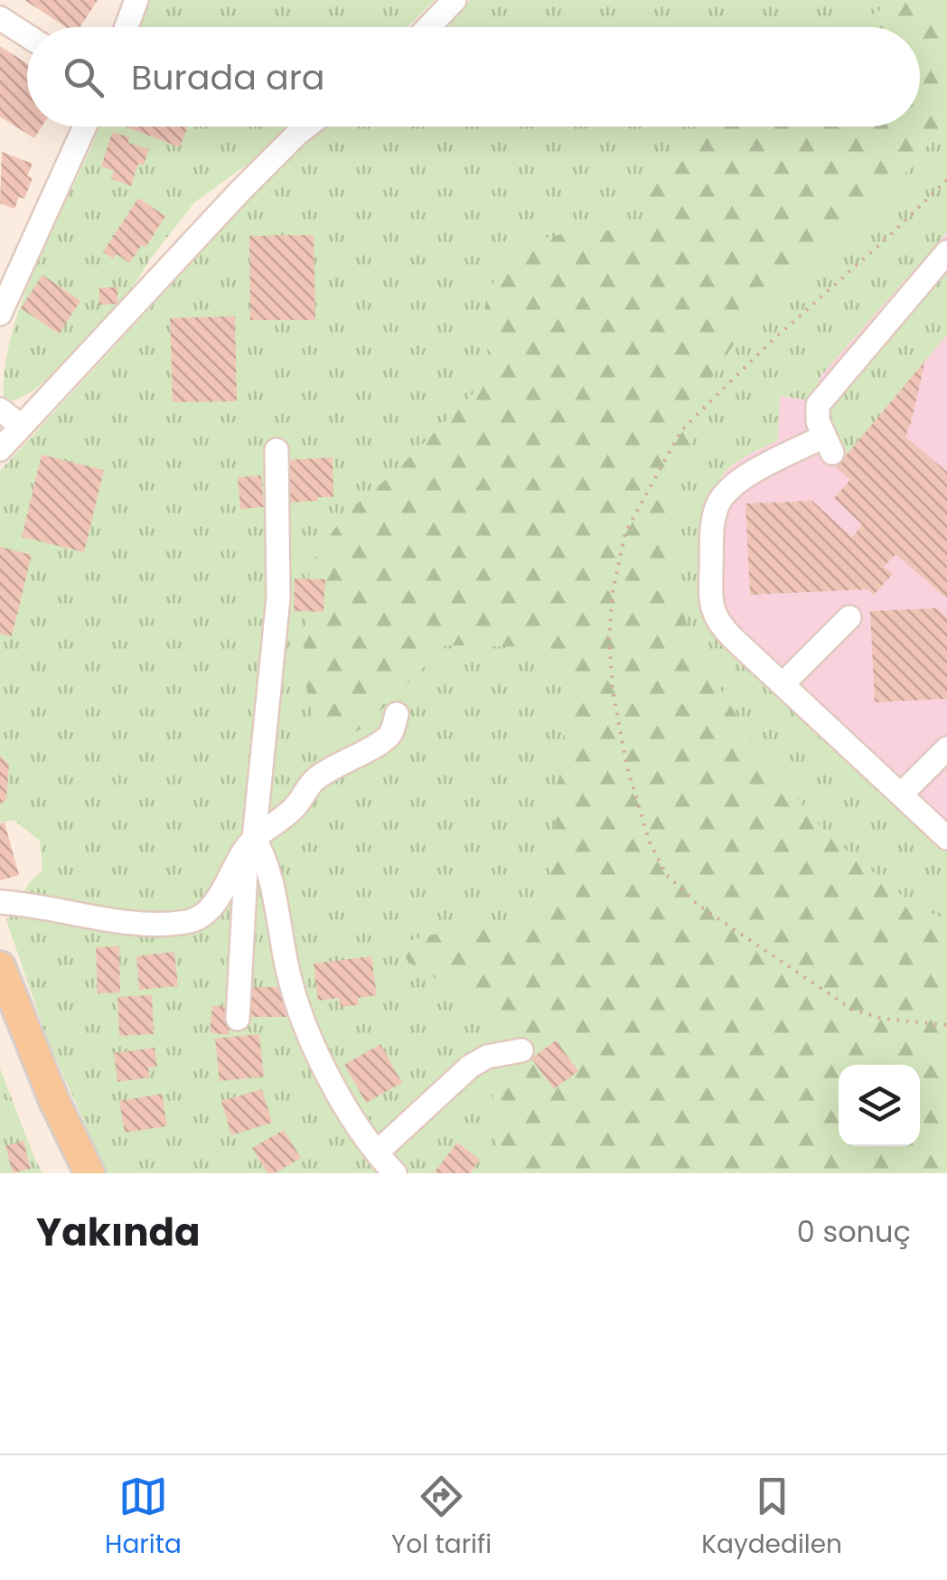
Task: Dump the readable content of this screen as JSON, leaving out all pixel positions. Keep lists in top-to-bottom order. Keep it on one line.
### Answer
{"page":{"search":"Burada ara","heading":["Yakında","0 sonuç"],"nav":["Harita","Yol tarifi","Kaydedilen"]}}
